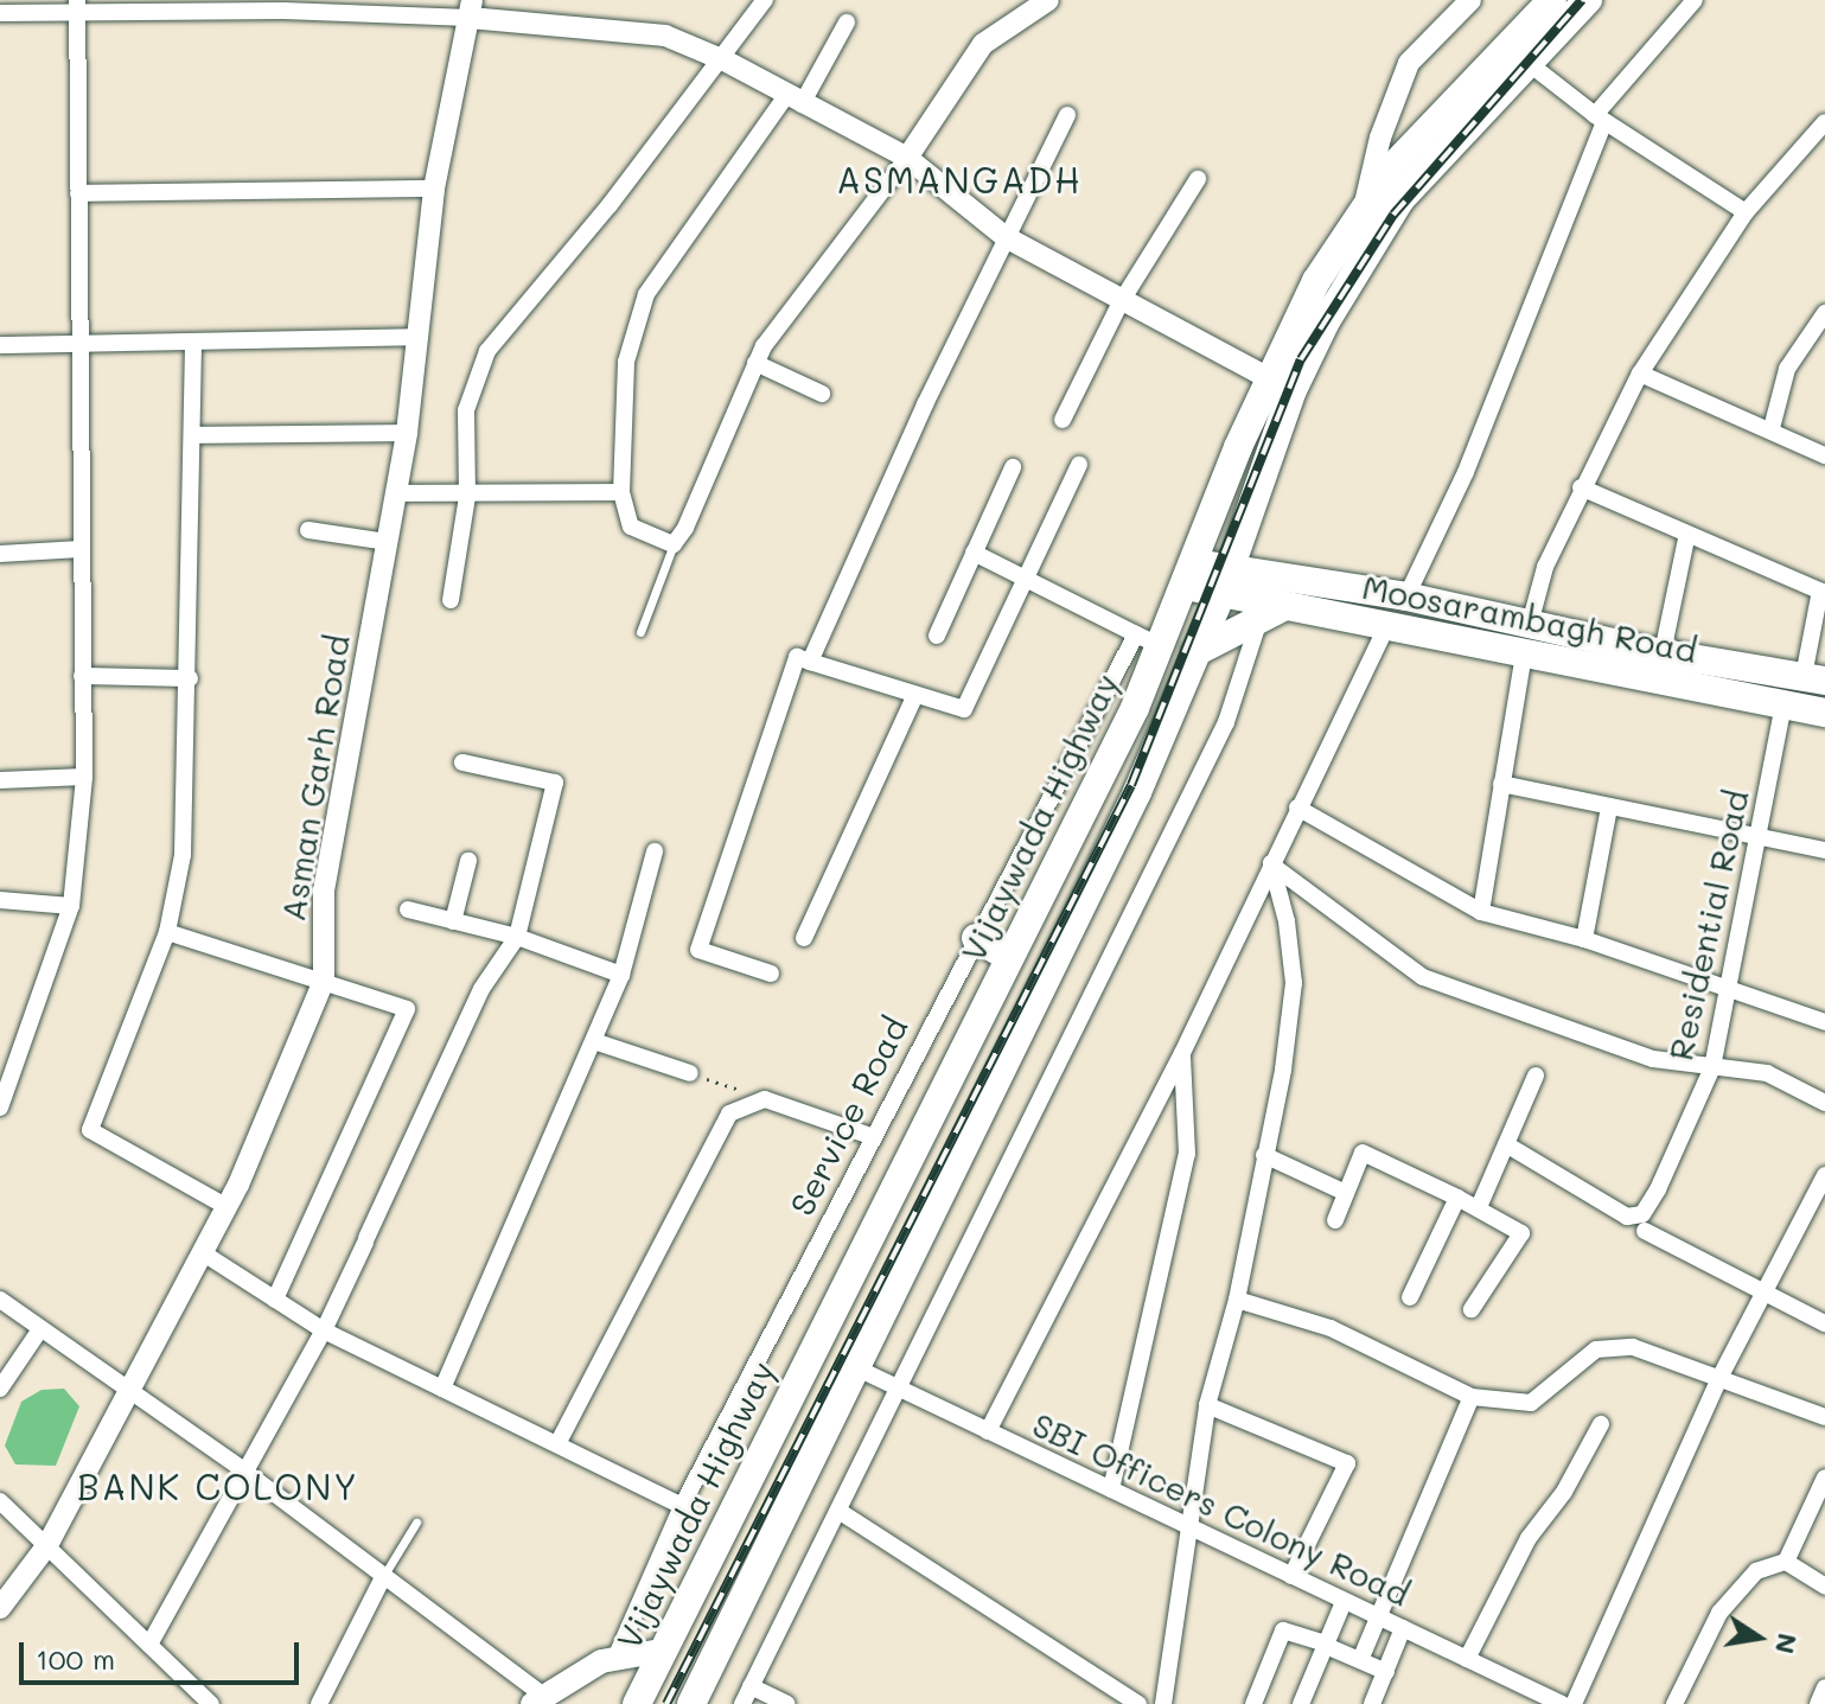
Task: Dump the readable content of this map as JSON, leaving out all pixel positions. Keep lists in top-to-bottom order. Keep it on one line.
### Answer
{"streets":{"main road":["Moosarambagh Road","Vijaywada Highway"],"street":["Asman Garh Road","Residential Road","Service Road","SBI Officers Colony Road"]},"crossings":[["Moosarambagh Road","Residential Road"],["Vijaywada Highway","Service Road"]],"districts":["ASMANGADH","BANK COLONY"],"scale_bar":"100 m","north":"right"}
